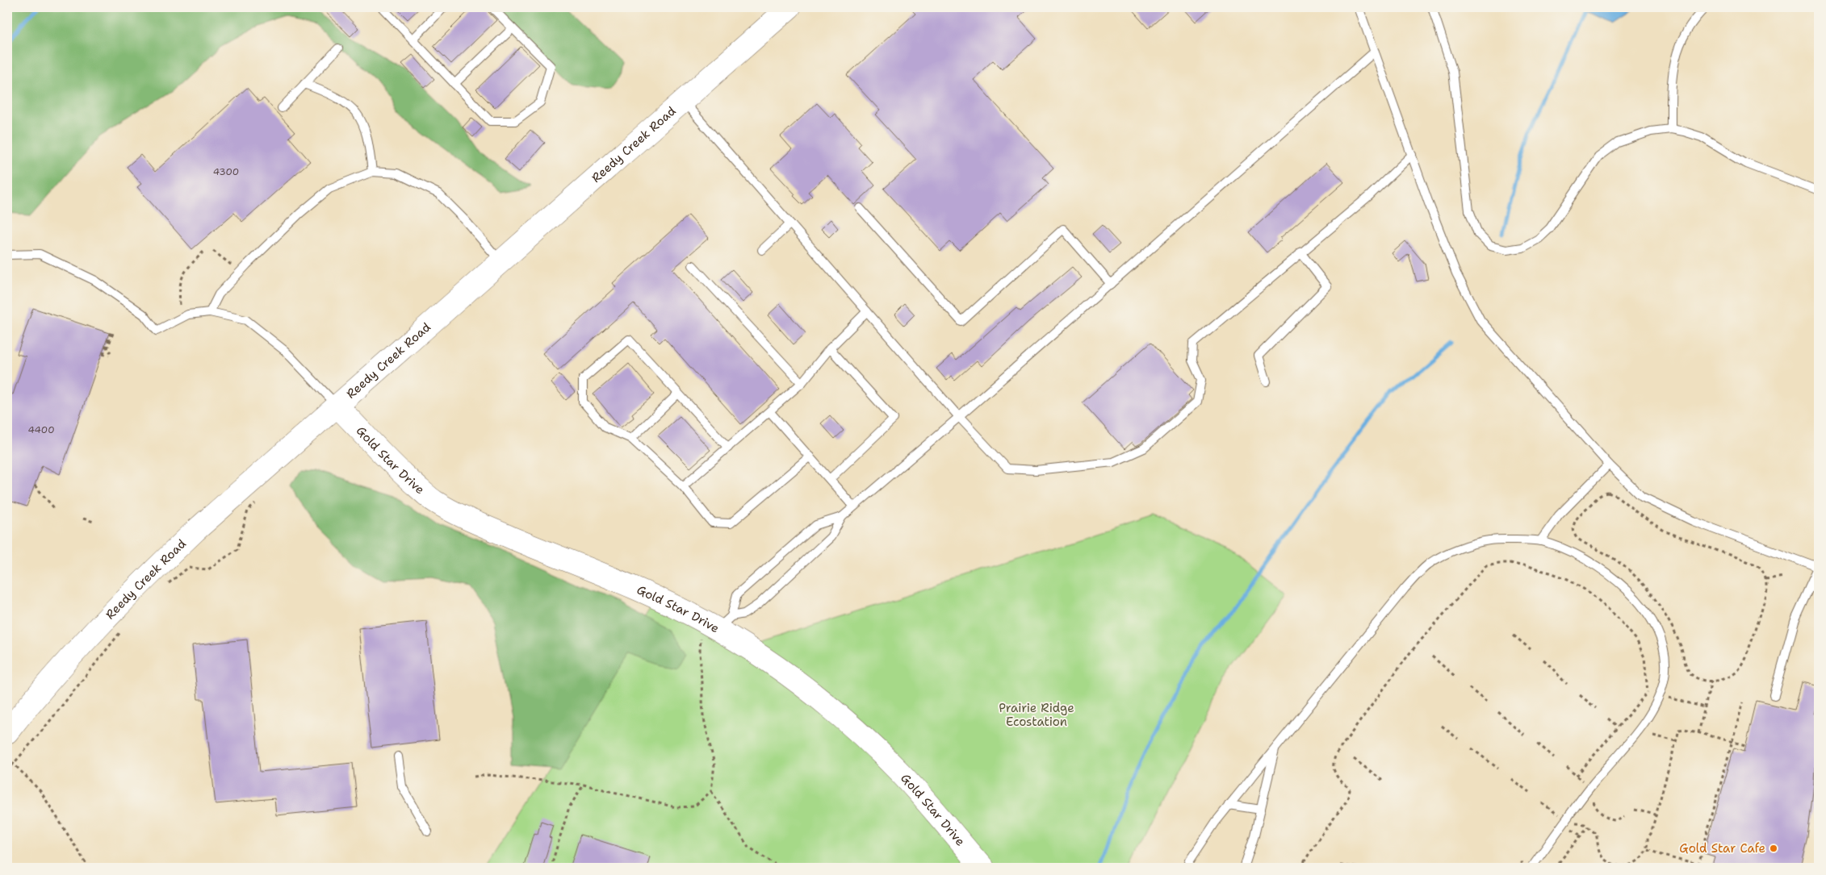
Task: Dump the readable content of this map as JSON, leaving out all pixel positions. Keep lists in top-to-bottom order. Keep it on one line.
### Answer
{"streets":{"main road":["Reedy Creek Road","Gold Star Drive"]},"crossings":[["Reedy Creek Road","Gold Star Drive"]],"parks":["Prairie Ridge Ecostation"],"places":["Gold Star Cafe"],"house_numbers":["4300","4400"]}
